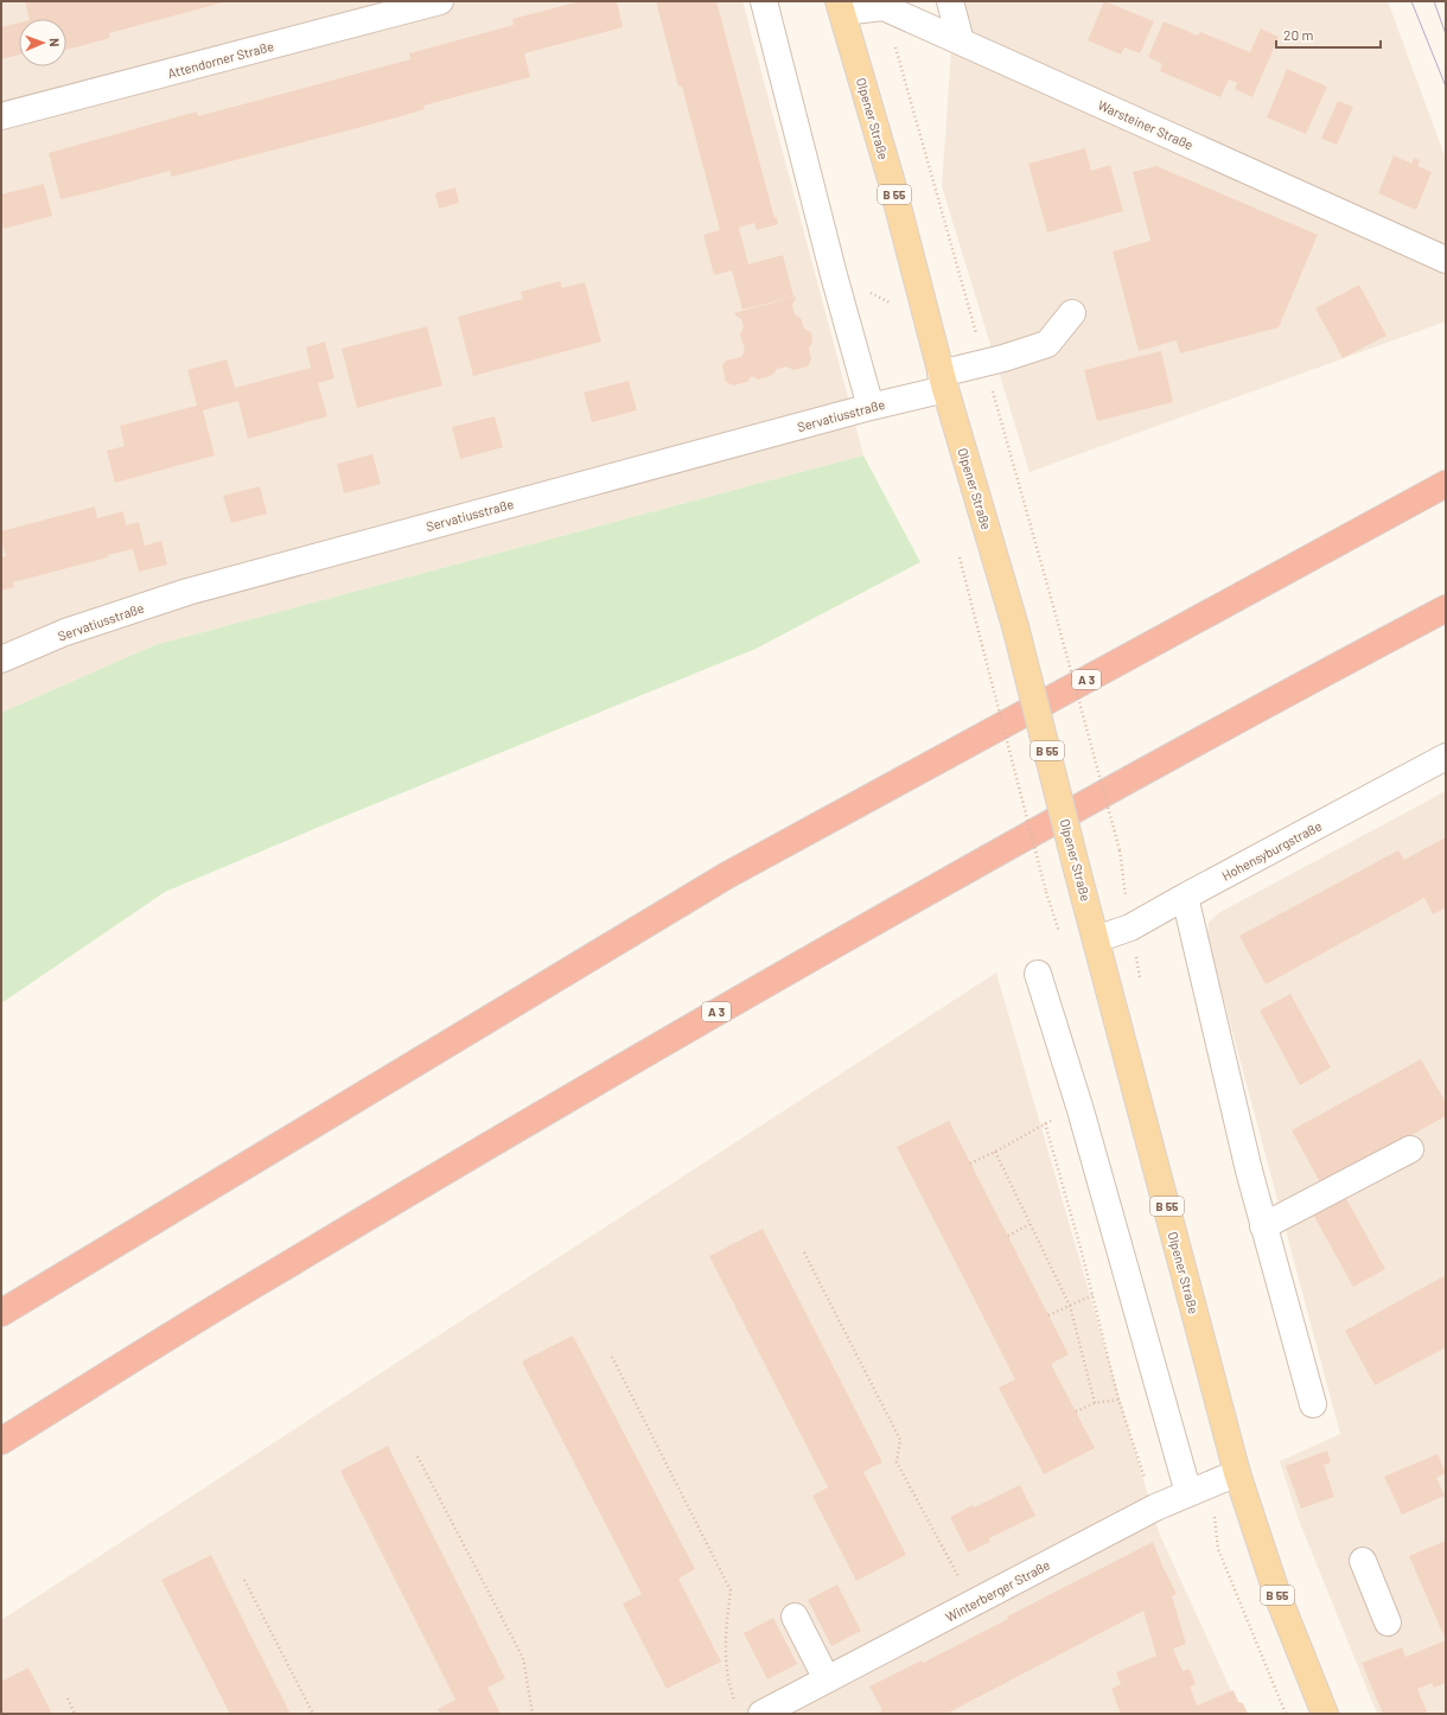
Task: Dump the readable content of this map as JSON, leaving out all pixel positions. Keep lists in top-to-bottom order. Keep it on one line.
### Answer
{"streets":{"highway":["A 3"],"main road":["Olpener Straße","B 55"],"street":["Attendorner Straße","Warsteiner Straße","Servatiusstraße","Hohensyburgstraße","Winterberger Straße"]},"crossings":[["Olpener Straße","Servatiusstraße"],["Olpener Straße","Hohensyburgstraße"],["Olpener Straße","Winterberger Straße"]],"scale_bar":"20 m","north":"right"}
